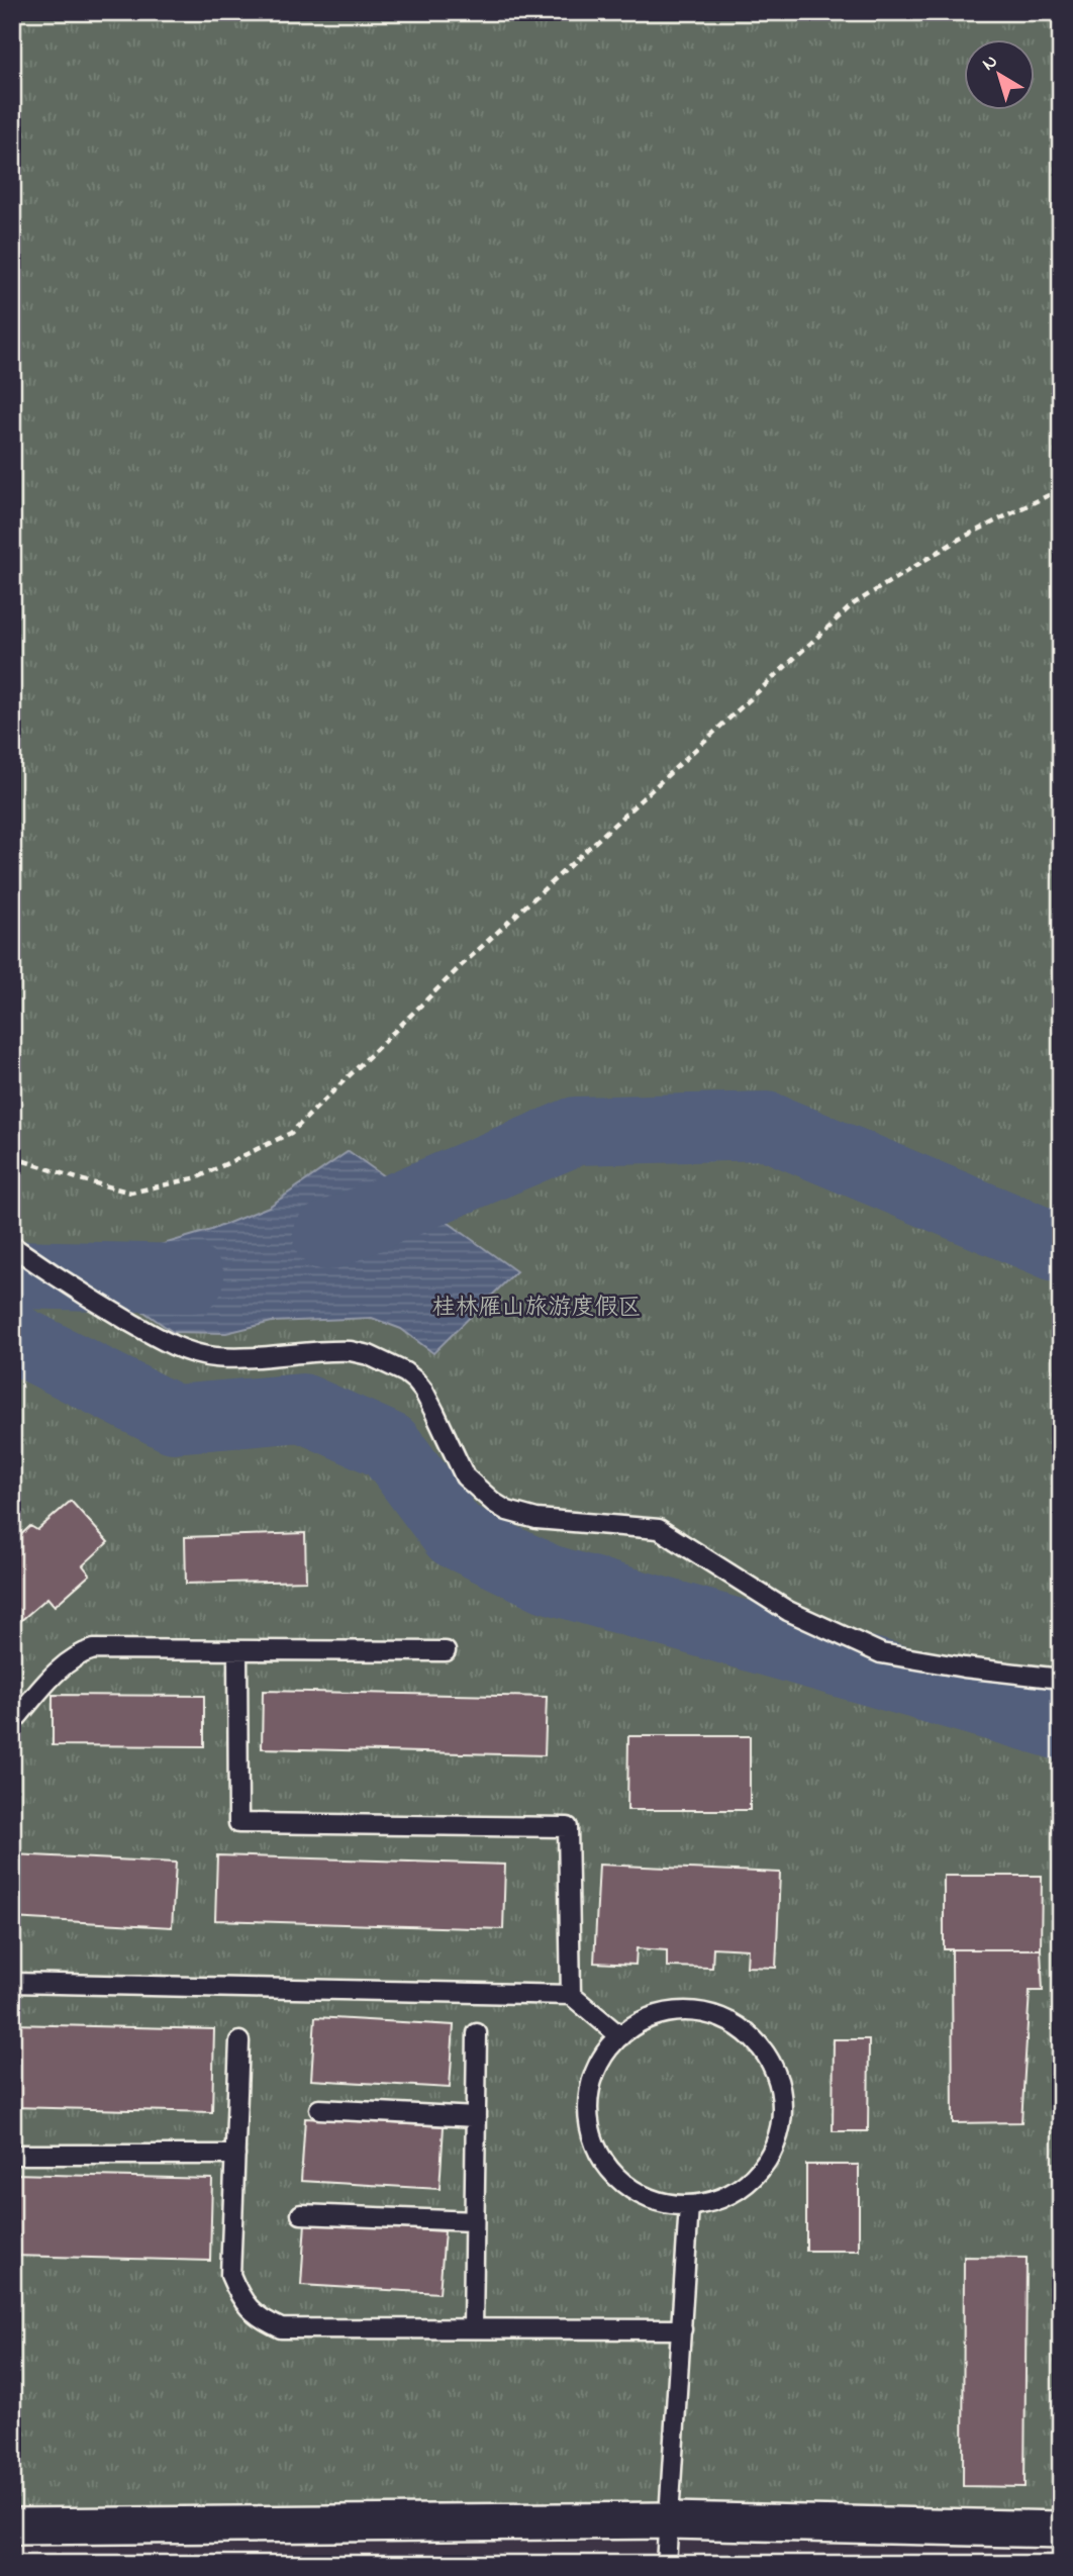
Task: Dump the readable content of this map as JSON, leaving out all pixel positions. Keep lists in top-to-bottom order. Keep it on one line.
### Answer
{"parks":["桂林雁山旅游度假区"],"north":"top left"}
